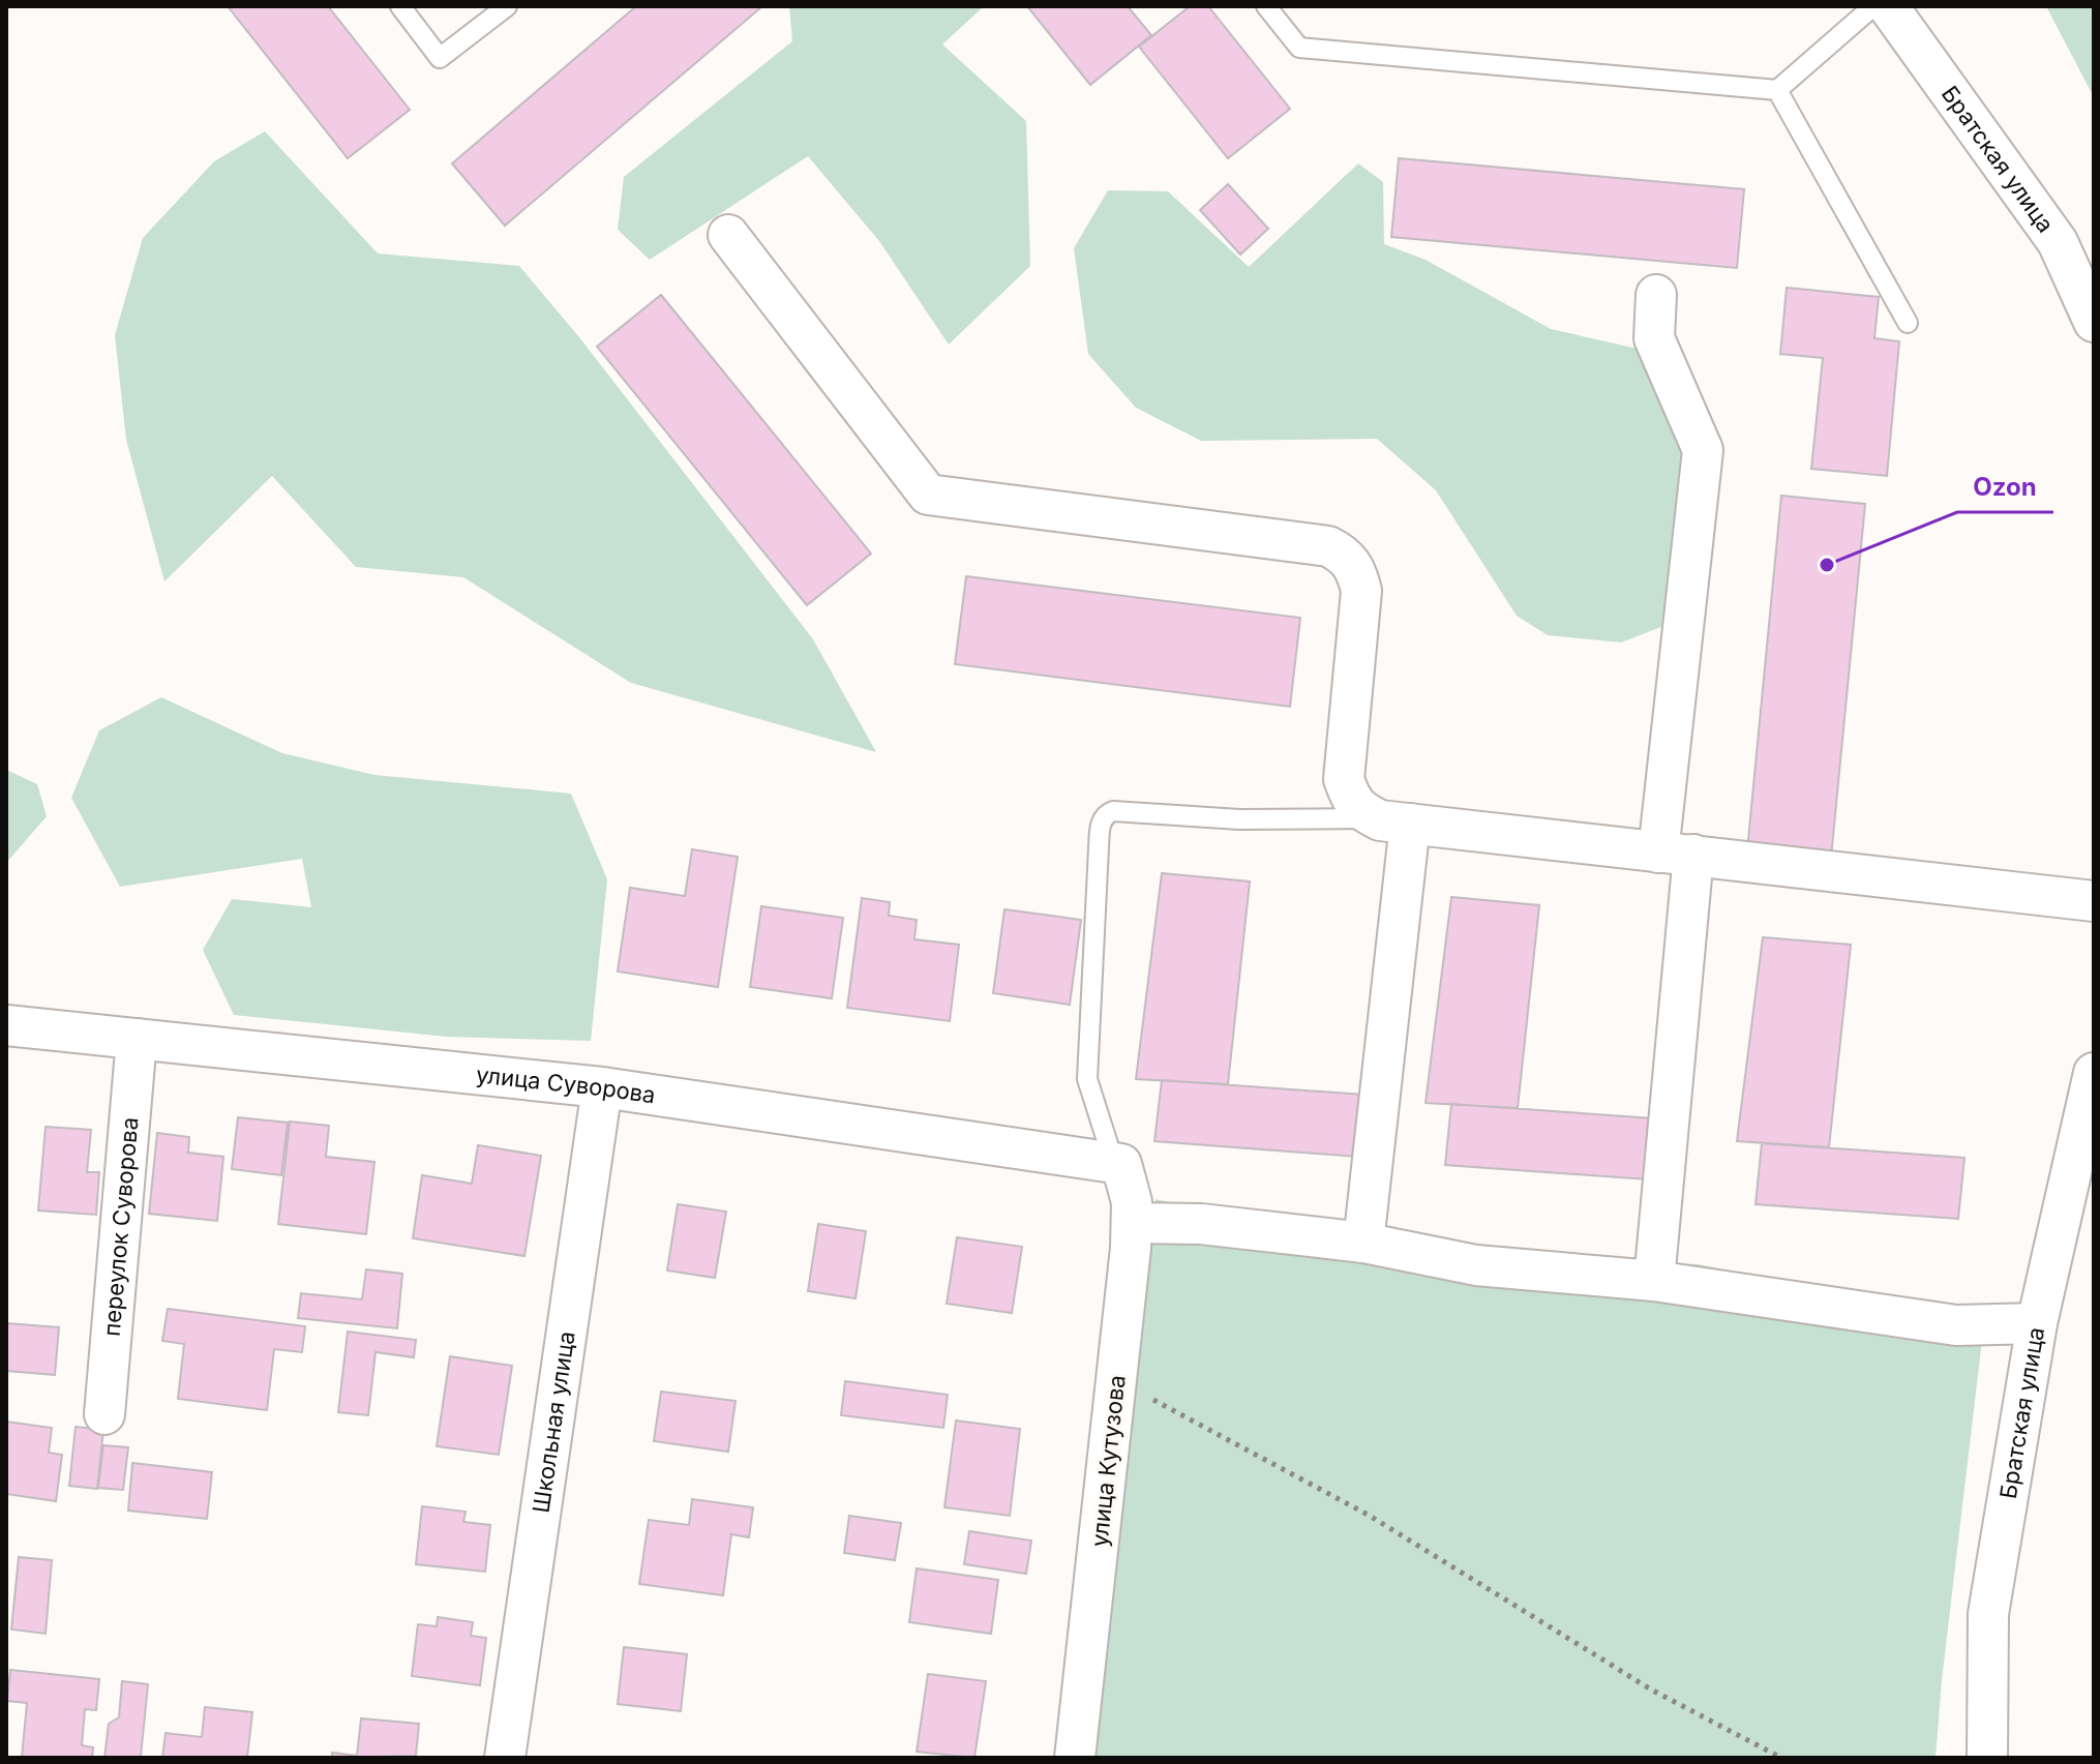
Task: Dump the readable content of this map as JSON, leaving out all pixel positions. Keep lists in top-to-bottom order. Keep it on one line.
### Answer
{"streets":{"street":["Братская улица","улица Суворова","переулок Суворова","Школьная улица","улица Кутузова"]},"crossings":[["улица Суворова","переулок Суворова"],["улица Суворова","Школьная улица"],["улица Суворова","улица Кутузова"]],"places":["Ozon"]}
